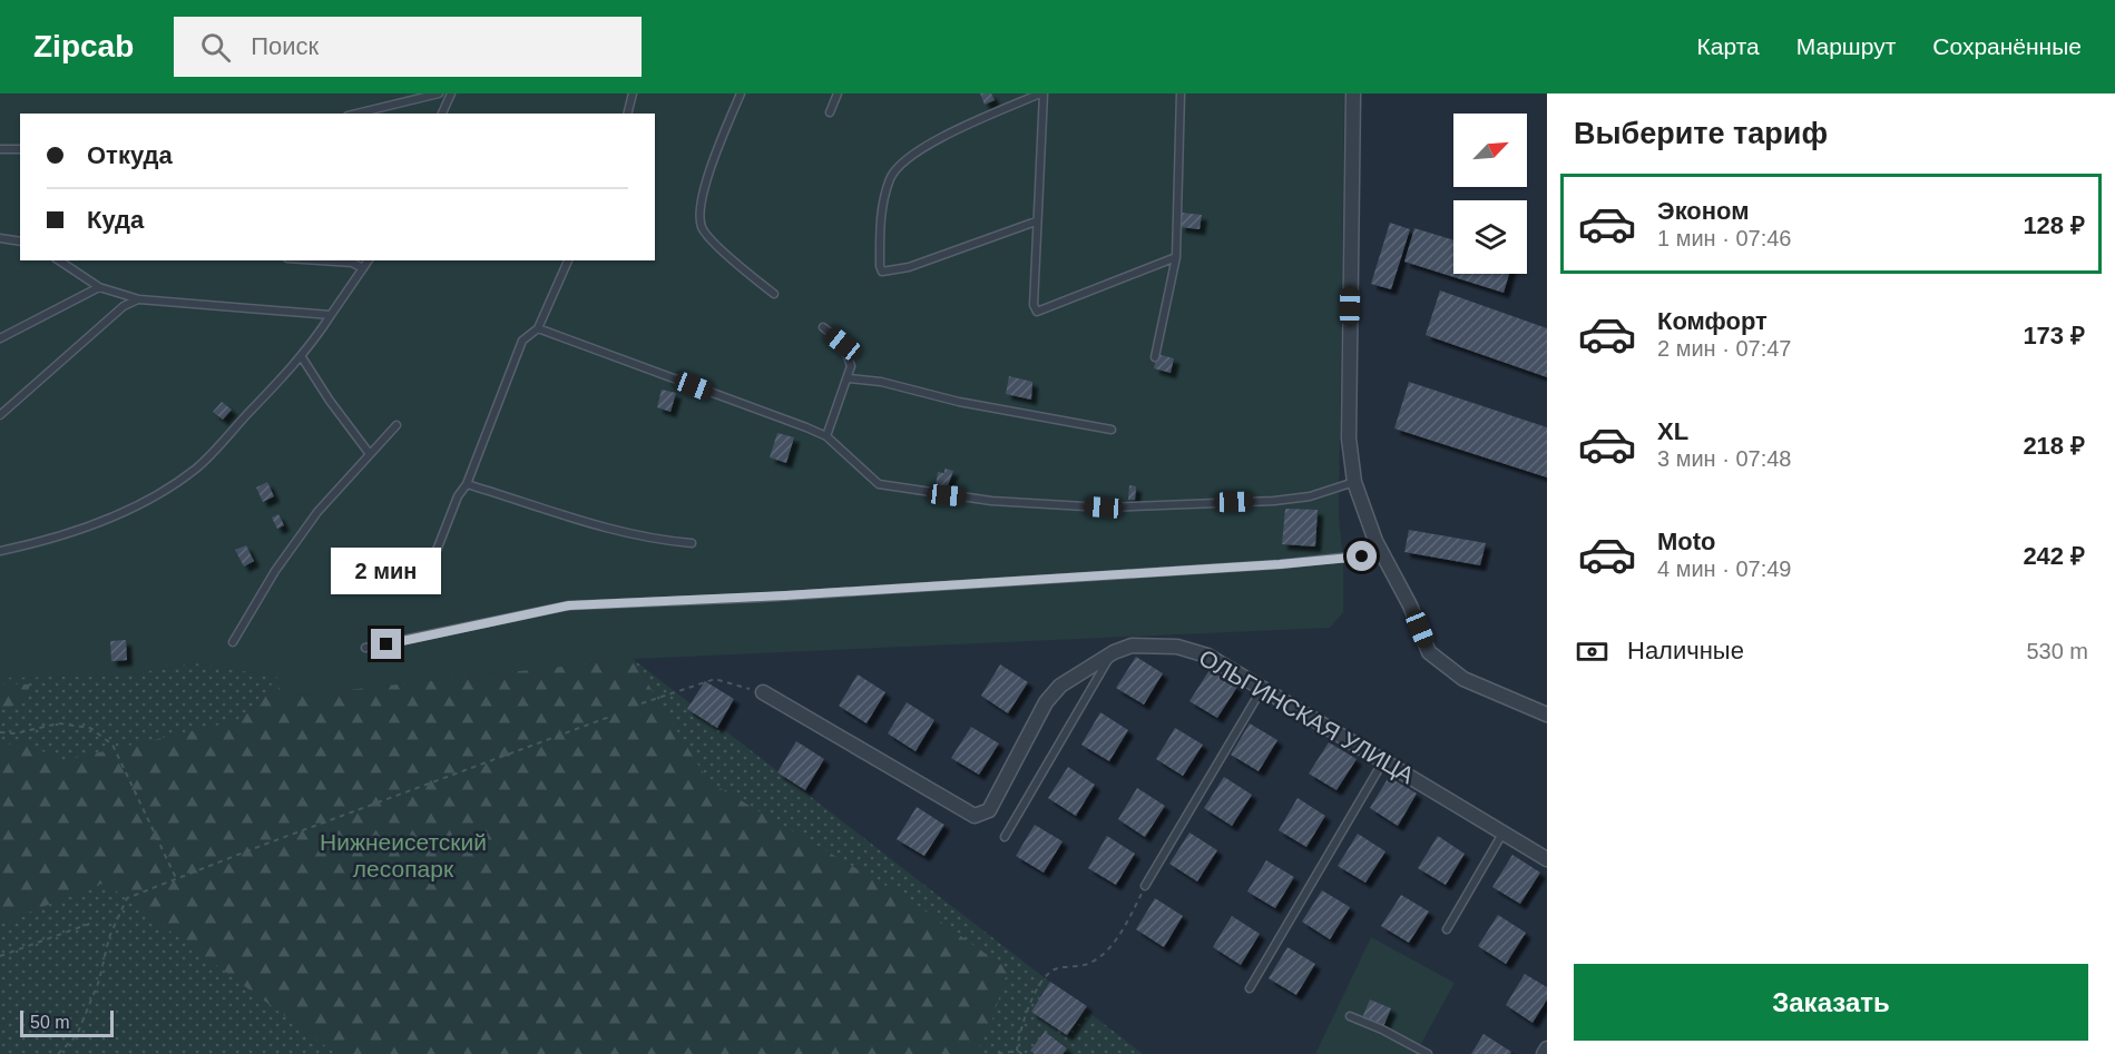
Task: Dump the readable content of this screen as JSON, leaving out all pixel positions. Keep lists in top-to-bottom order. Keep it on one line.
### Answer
{"streets":{"street":["ОЛЬГИНСКАЯ УЛИЦА"]},"parks":["Нижнеисетский лесопарк"],"scale_bar":"50 m","north":"top right","page":{"header":"Zipcab","search":"Поиск","nav":["Карта","Маршрут","Сохранённые"],"heading":"Выберите тариф","banner":["Откуда","Куда"],"list":[{"name":"Эконом","note":"1 мин · 07:46","value":"128 ₽"},{"name":"Комфорт","note":"2 мин · 07:47","value":"173 ₽"},{"name":"XL","note":"3 мин · 07:48","value":"218 ₽"},{"name":"Moto","note":"4 мин · 07:49","value":"242 ₽"}],"bubble":"2 мин","pay":["Наличные","530 m"],"buttons":"Заказать","scale":"50 m"}}
